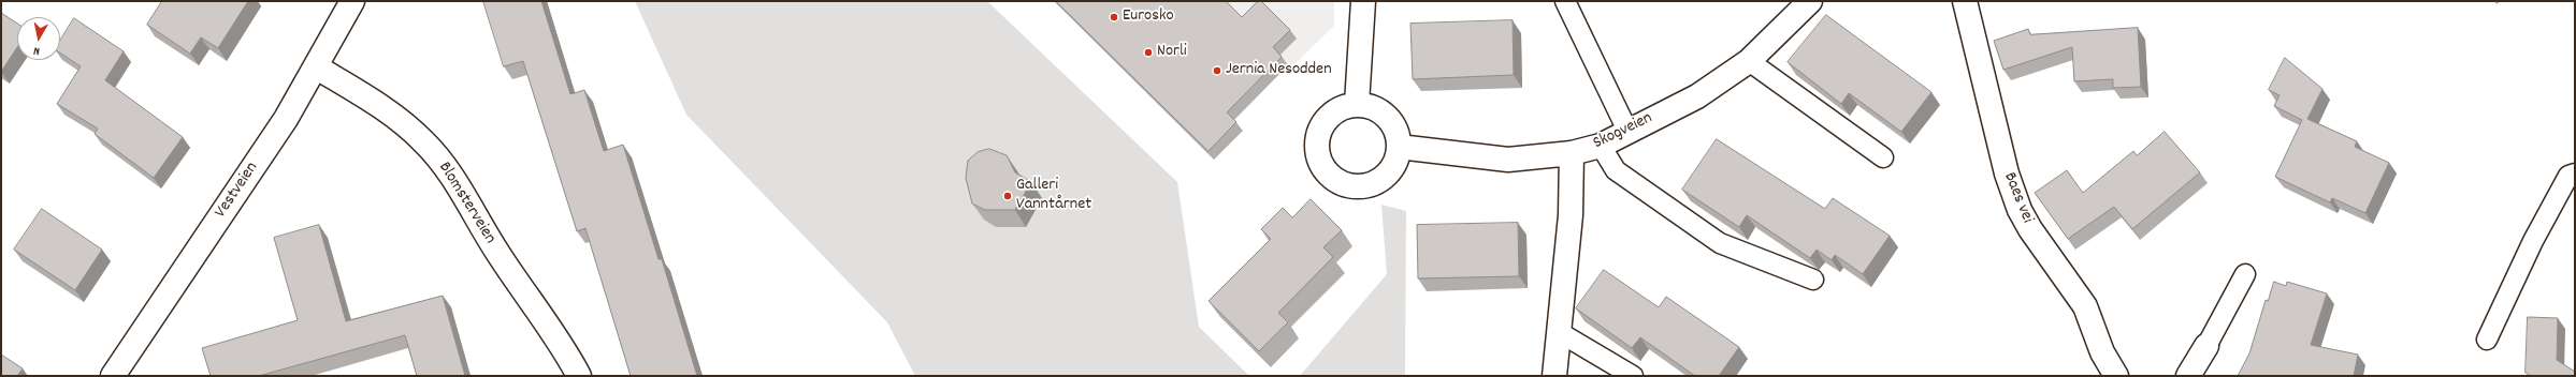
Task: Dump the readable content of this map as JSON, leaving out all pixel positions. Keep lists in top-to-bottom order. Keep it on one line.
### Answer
{"streets":{"street":["Skogveien","Vestveien","Baes vei","Blomsterveien"]},"crossings":[["Vestveien","Blomsterveien"]],"places":["Eurosko","Norli","Jernia Nesodden","Galleri Vanntårnet"],"north":"bottom"}
